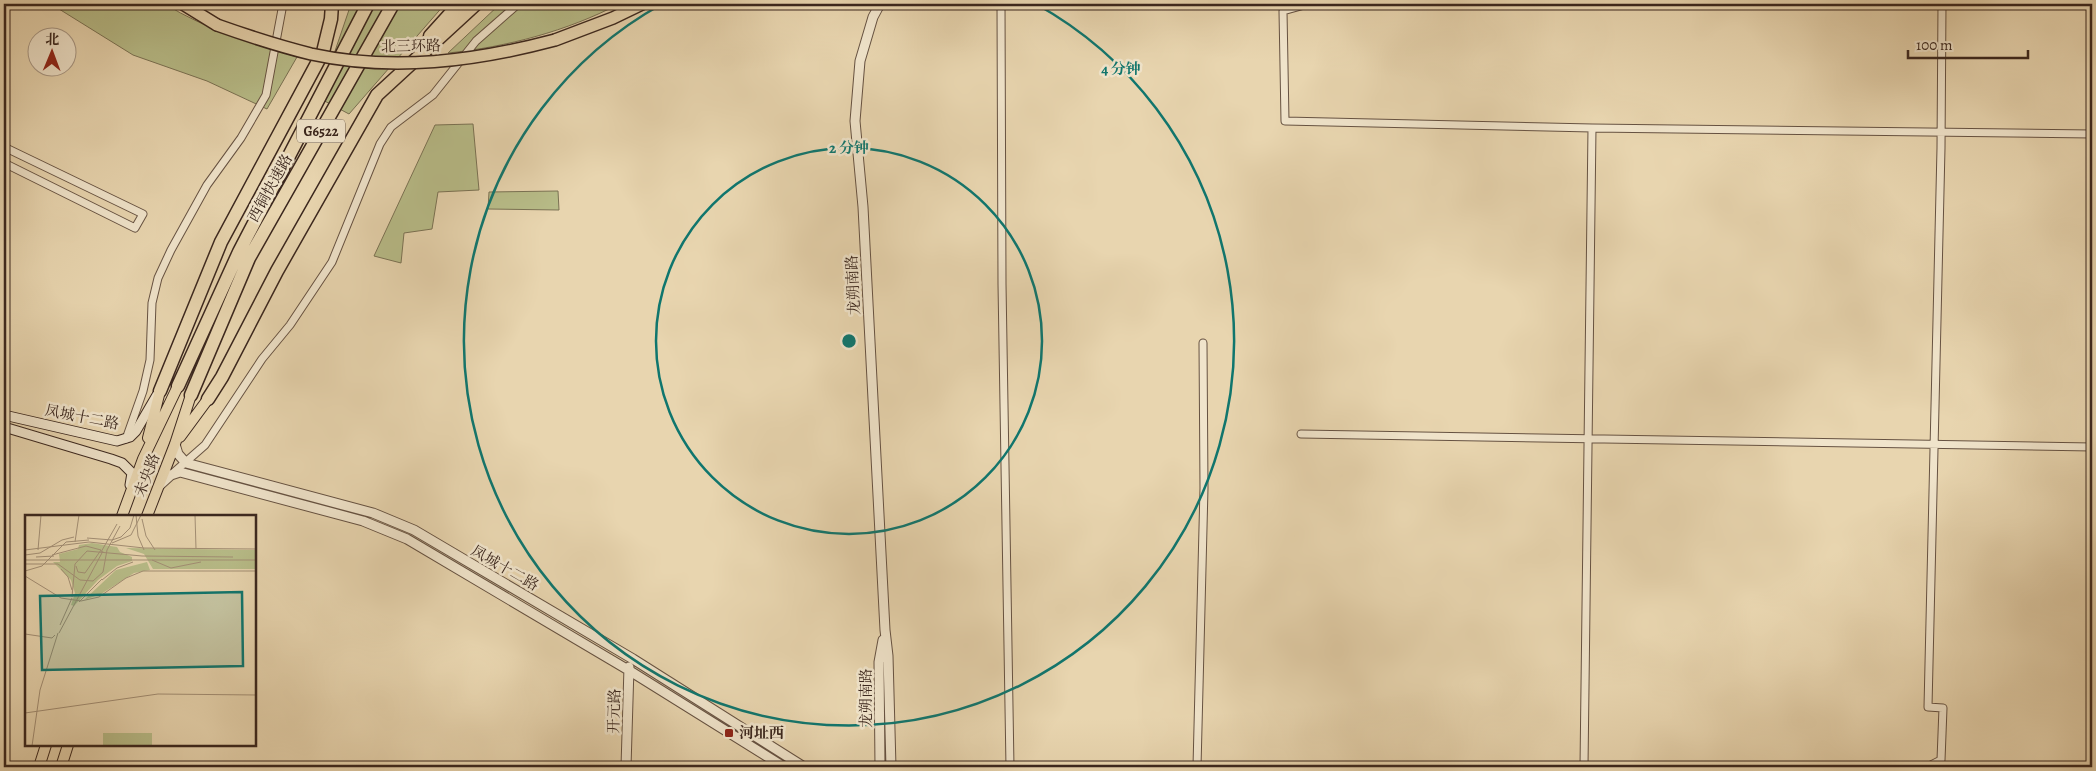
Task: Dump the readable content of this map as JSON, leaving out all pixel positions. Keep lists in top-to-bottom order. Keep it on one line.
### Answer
{"streets":{"highway":["北三环路","G6522","西铜快速路"],"main road":["未央路"],"street":["龙朔南路","凤城十二路","开元路"]},"crossings":[["凤城十二路","未央路"],["凤城十二路","开元路"]],"places":{"transit":["河址西"]},"scale_bar":"100 m","north":"top","rings":["4 分钟","2 分钟"]}
